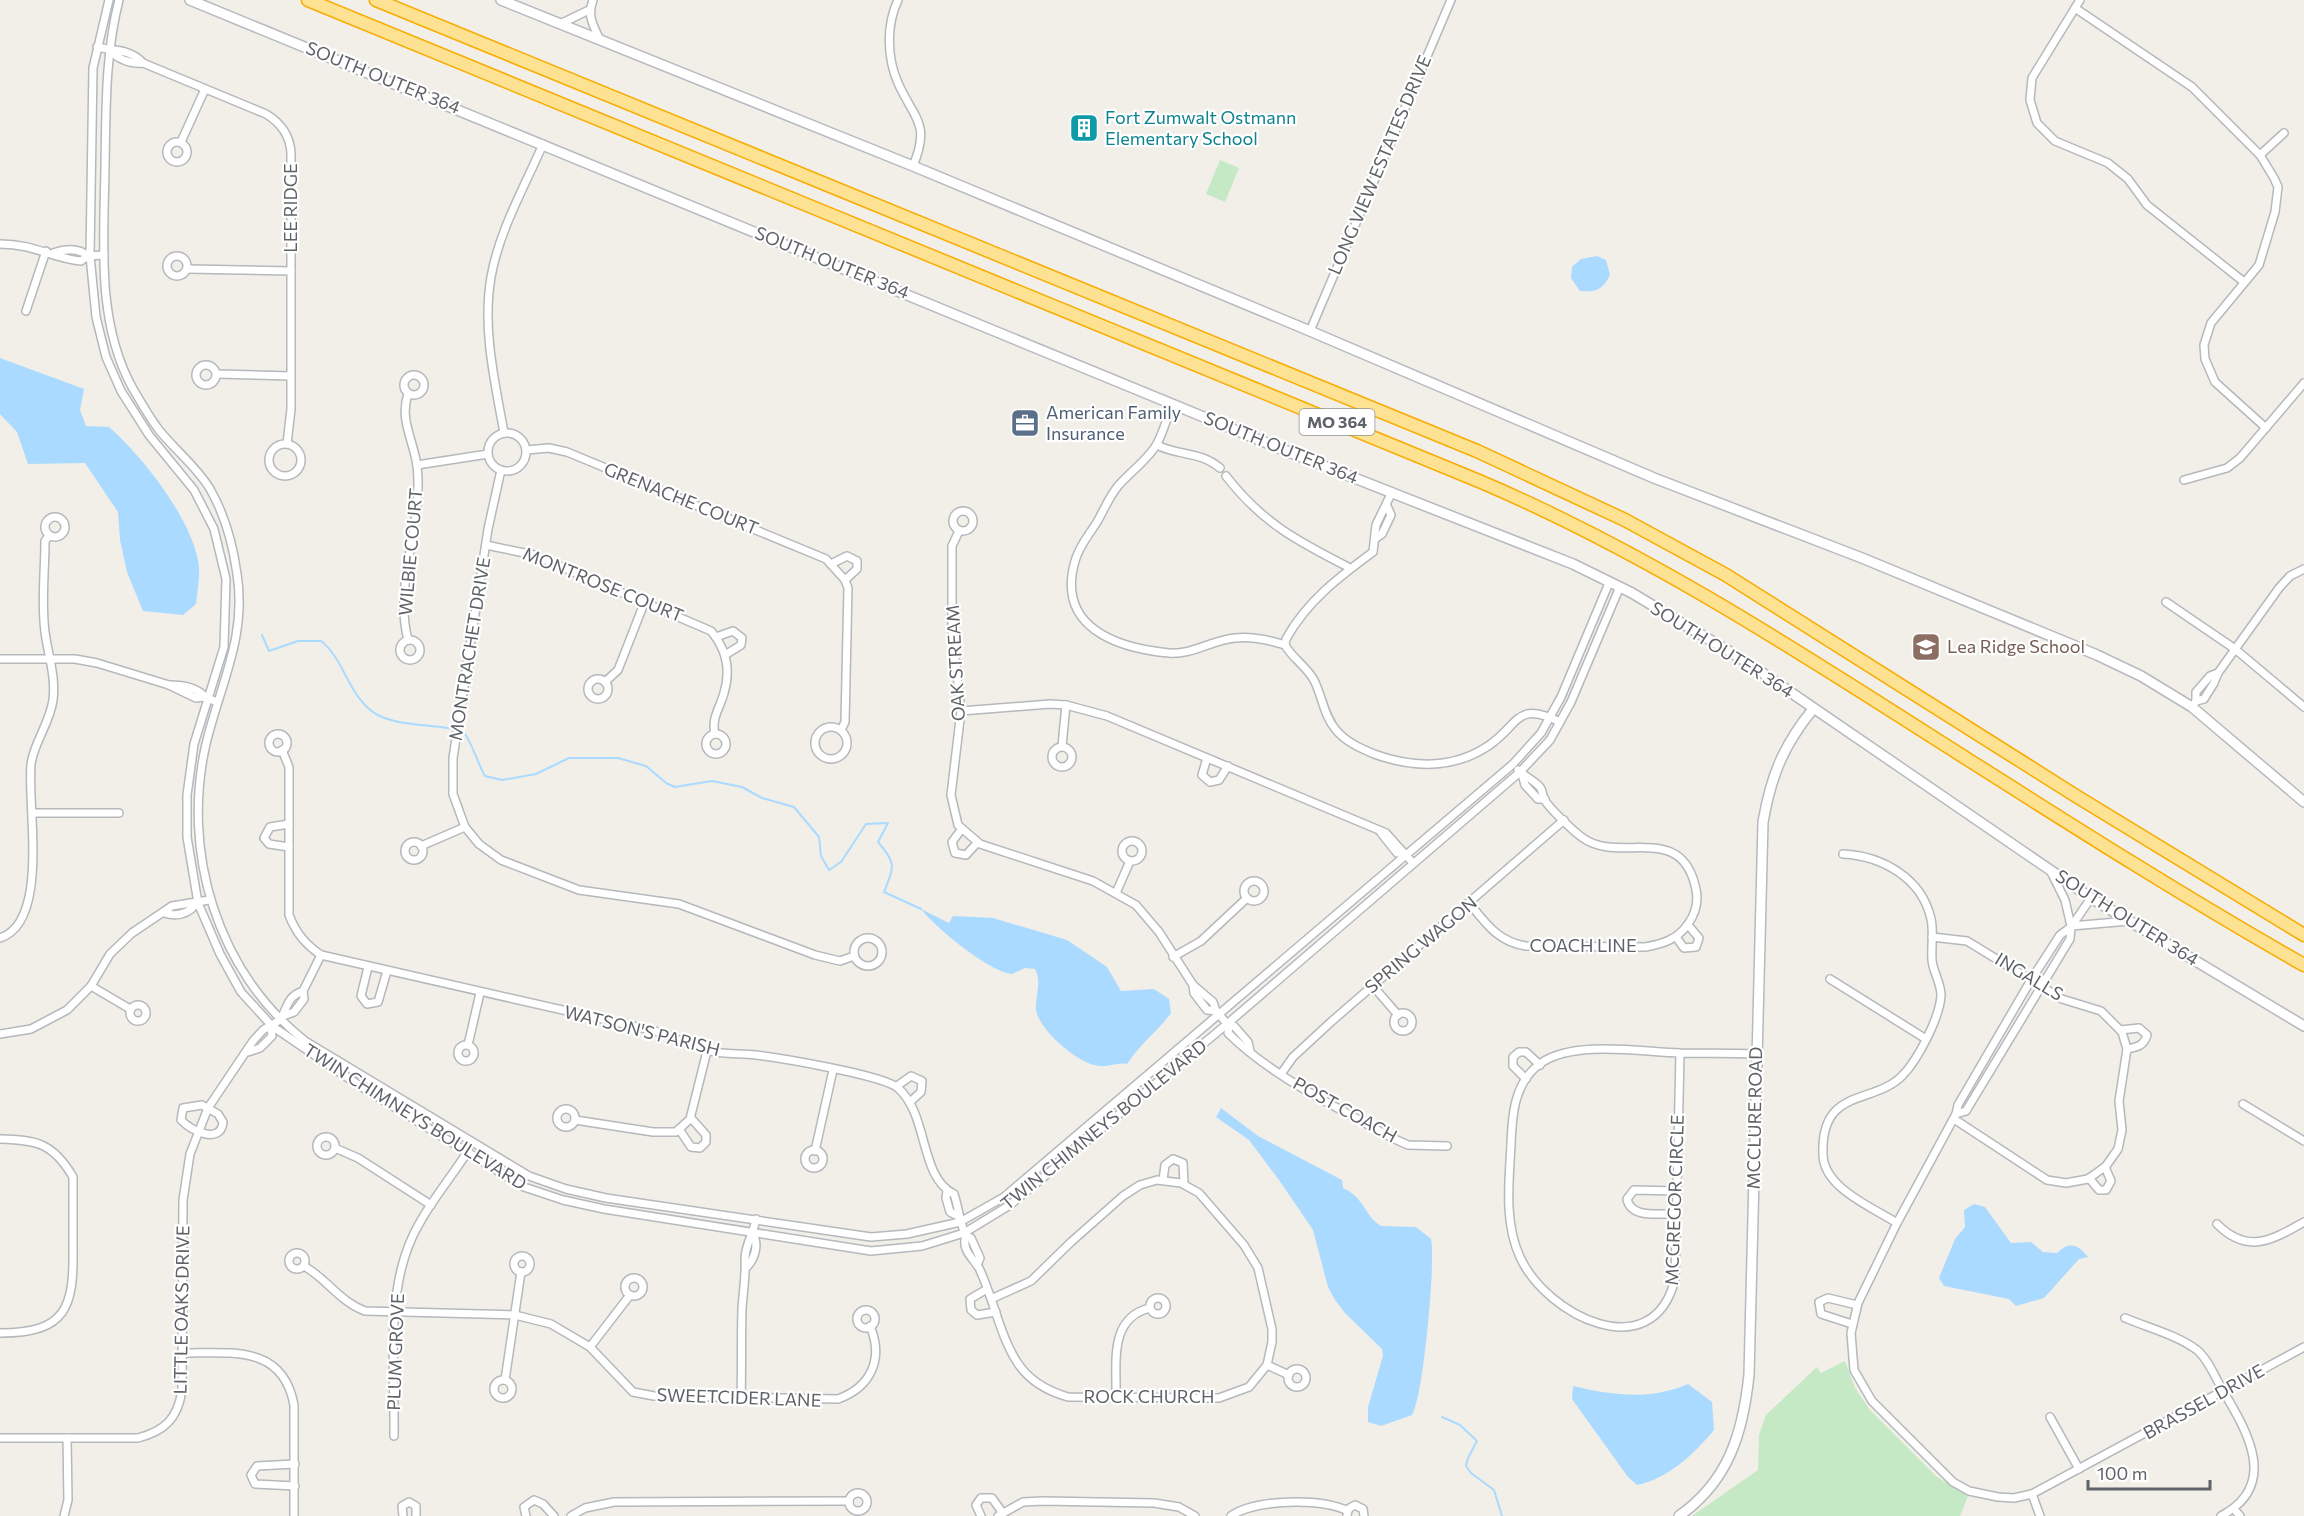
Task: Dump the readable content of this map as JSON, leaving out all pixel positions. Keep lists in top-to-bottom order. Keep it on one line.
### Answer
{"streets":{"highway":["MO 364"],"street":["SOUTH OUTER 364","LONG VIEW ESTATES DRIVE","LEE RIDGE","GRENACHE COURT","WILBIE COURT","MONTROSE COURT","MONTRACHET DRIVE","OAK STREAM","SPRING WAGON","COACH LINE","INGALLS","WATSON'S PARISH","POST COACH","TWIN CHIMNEYS BOULEVARD","MCCLURE ROAD","MCGREGOR CIRCLE","LITTLE OAKS DRIVE","PLUM GROVE","ROCK CHURCH","SWEETCIDER LANE","BRASSEL DRIVE"]},"crossings":[["SOUTH OUTER 364","TWIN CHIMNEYS BOULEVARD"],["SOUTH OUTER 364","MCCLURE ROAD"],["SOUTH OUTER 364","BRASSEL DRIVE"],["LEE RIDGE","TWIN CHIMNEYS BOULEVARD"],["GRENACHE COURT","WILBIE COURT"],["GRENACHE COURT","MONTRACHET DRIVE"],["WILBIE COURT","MONTRACHET DRIVE"],["MONTROSE COURT","MONTRACHET DRIVE"],["SPRING WAGON","COACH LINE"],["SPRING WAGON","POST COACH"],["COACH LINE","TWIN CHIMNEYS BOULEVARD"],["INGALLS","BRASSEL DRIVE"],["WATSON'S PARISH","LITTLE OAKS DRIVE"],["POST COACH","TWIN CHIMNEYS BOULEVARD"],["TWIN CHIMNEYS BOULEVARD","LITTLE OAKS DRIVE"],["TWIN CHIMNEYS BOULEVARD","PLUM GROVE"],["TWIN CHIMNEYS BOULEVARD","ROCK CHURCH"],["MCCLURE ROAD","MCGREGOR CIRCLE"],["PLUM GROVE","SWEETCIDER LANE"]],"places":{"building":["Fort Zumwalt Ostmann Elementary School"],"office":["American Family Insurance"],"school or university":["Lea Ridge School"]},"scale_bar":"100 m"}
